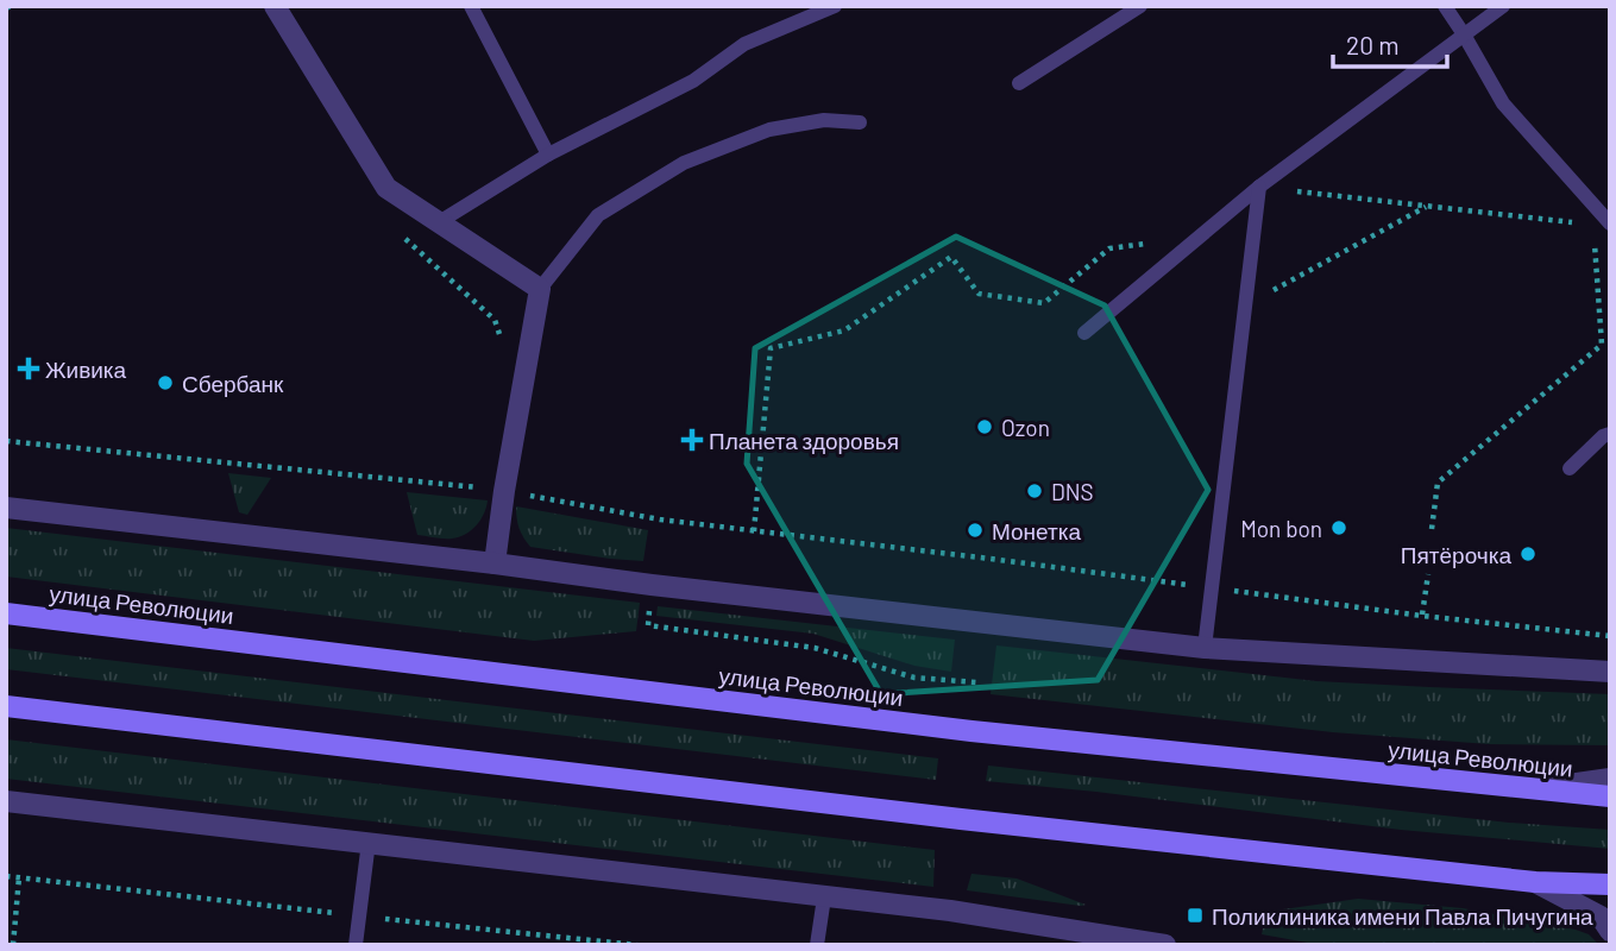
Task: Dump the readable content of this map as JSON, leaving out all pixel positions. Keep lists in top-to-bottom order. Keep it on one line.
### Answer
{"streets":{"main road":["улица Революции"]},"places":{"health":["Живика","Планета здоровья"],"other":["Сбербанк","Ozon","DNS","Mon bon","Монетка","Пятёрочка"],"transit":["Поликлиника имени Павла Пичугина"]},"scale_bar":"20 m"}
